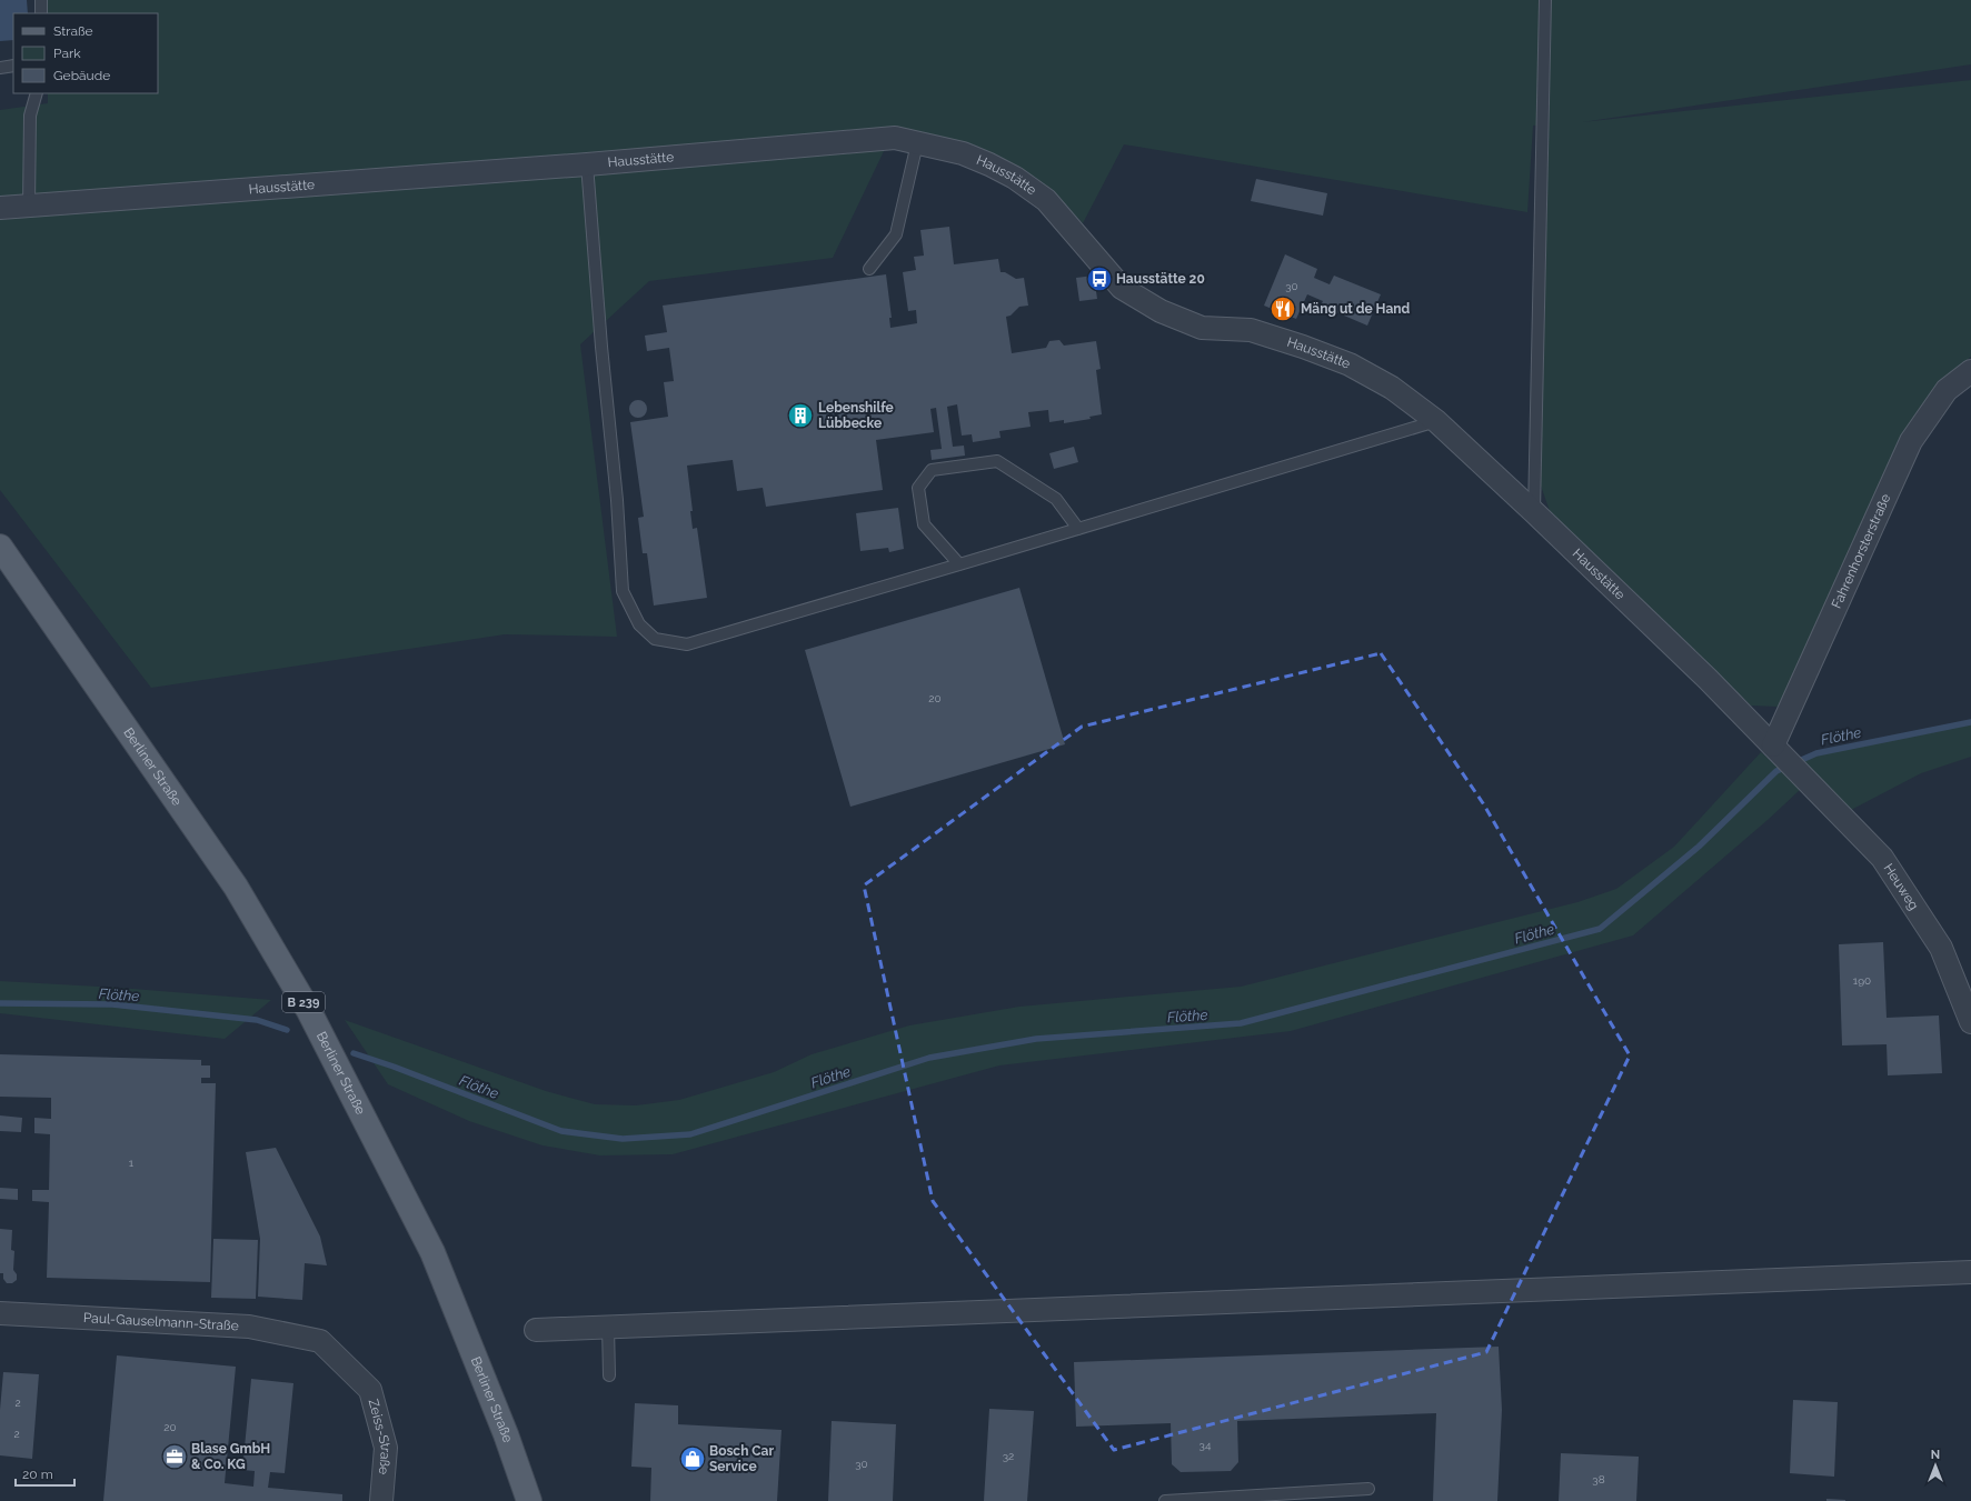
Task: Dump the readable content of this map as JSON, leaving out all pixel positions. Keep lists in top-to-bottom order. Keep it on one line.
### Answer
{"streets":{"main road":["Berliner Straße","B 239"],"street":["Hausstätte","Fahrenhorsterstraße","Heuweg","Paul-Gauselmann-Straße","Zeiss-Straße"]},"crossings":[["Hausstätte","Fahrenhorsterstraße"],["Hausstätte","Heuweg"],["Paul-Gauselmann-Straße","Zeiss-Straße"]],"water":["Flöthe"],"places":{"bus stop":["Hausstätte 20"],"restaurant":["Mäng ut de Hand"],"building":["Lebenshilfe Lübbecke"],"office":["Blase GmbH & Co. KG"],"shop":["Bosch Car Service"]},"house_numbers":["30","20","190","1","2","20","2","34","32","30","38"],"legend":["Straße","Park","Gebäude"],"scale_bar":"20 m","north":"top"}
